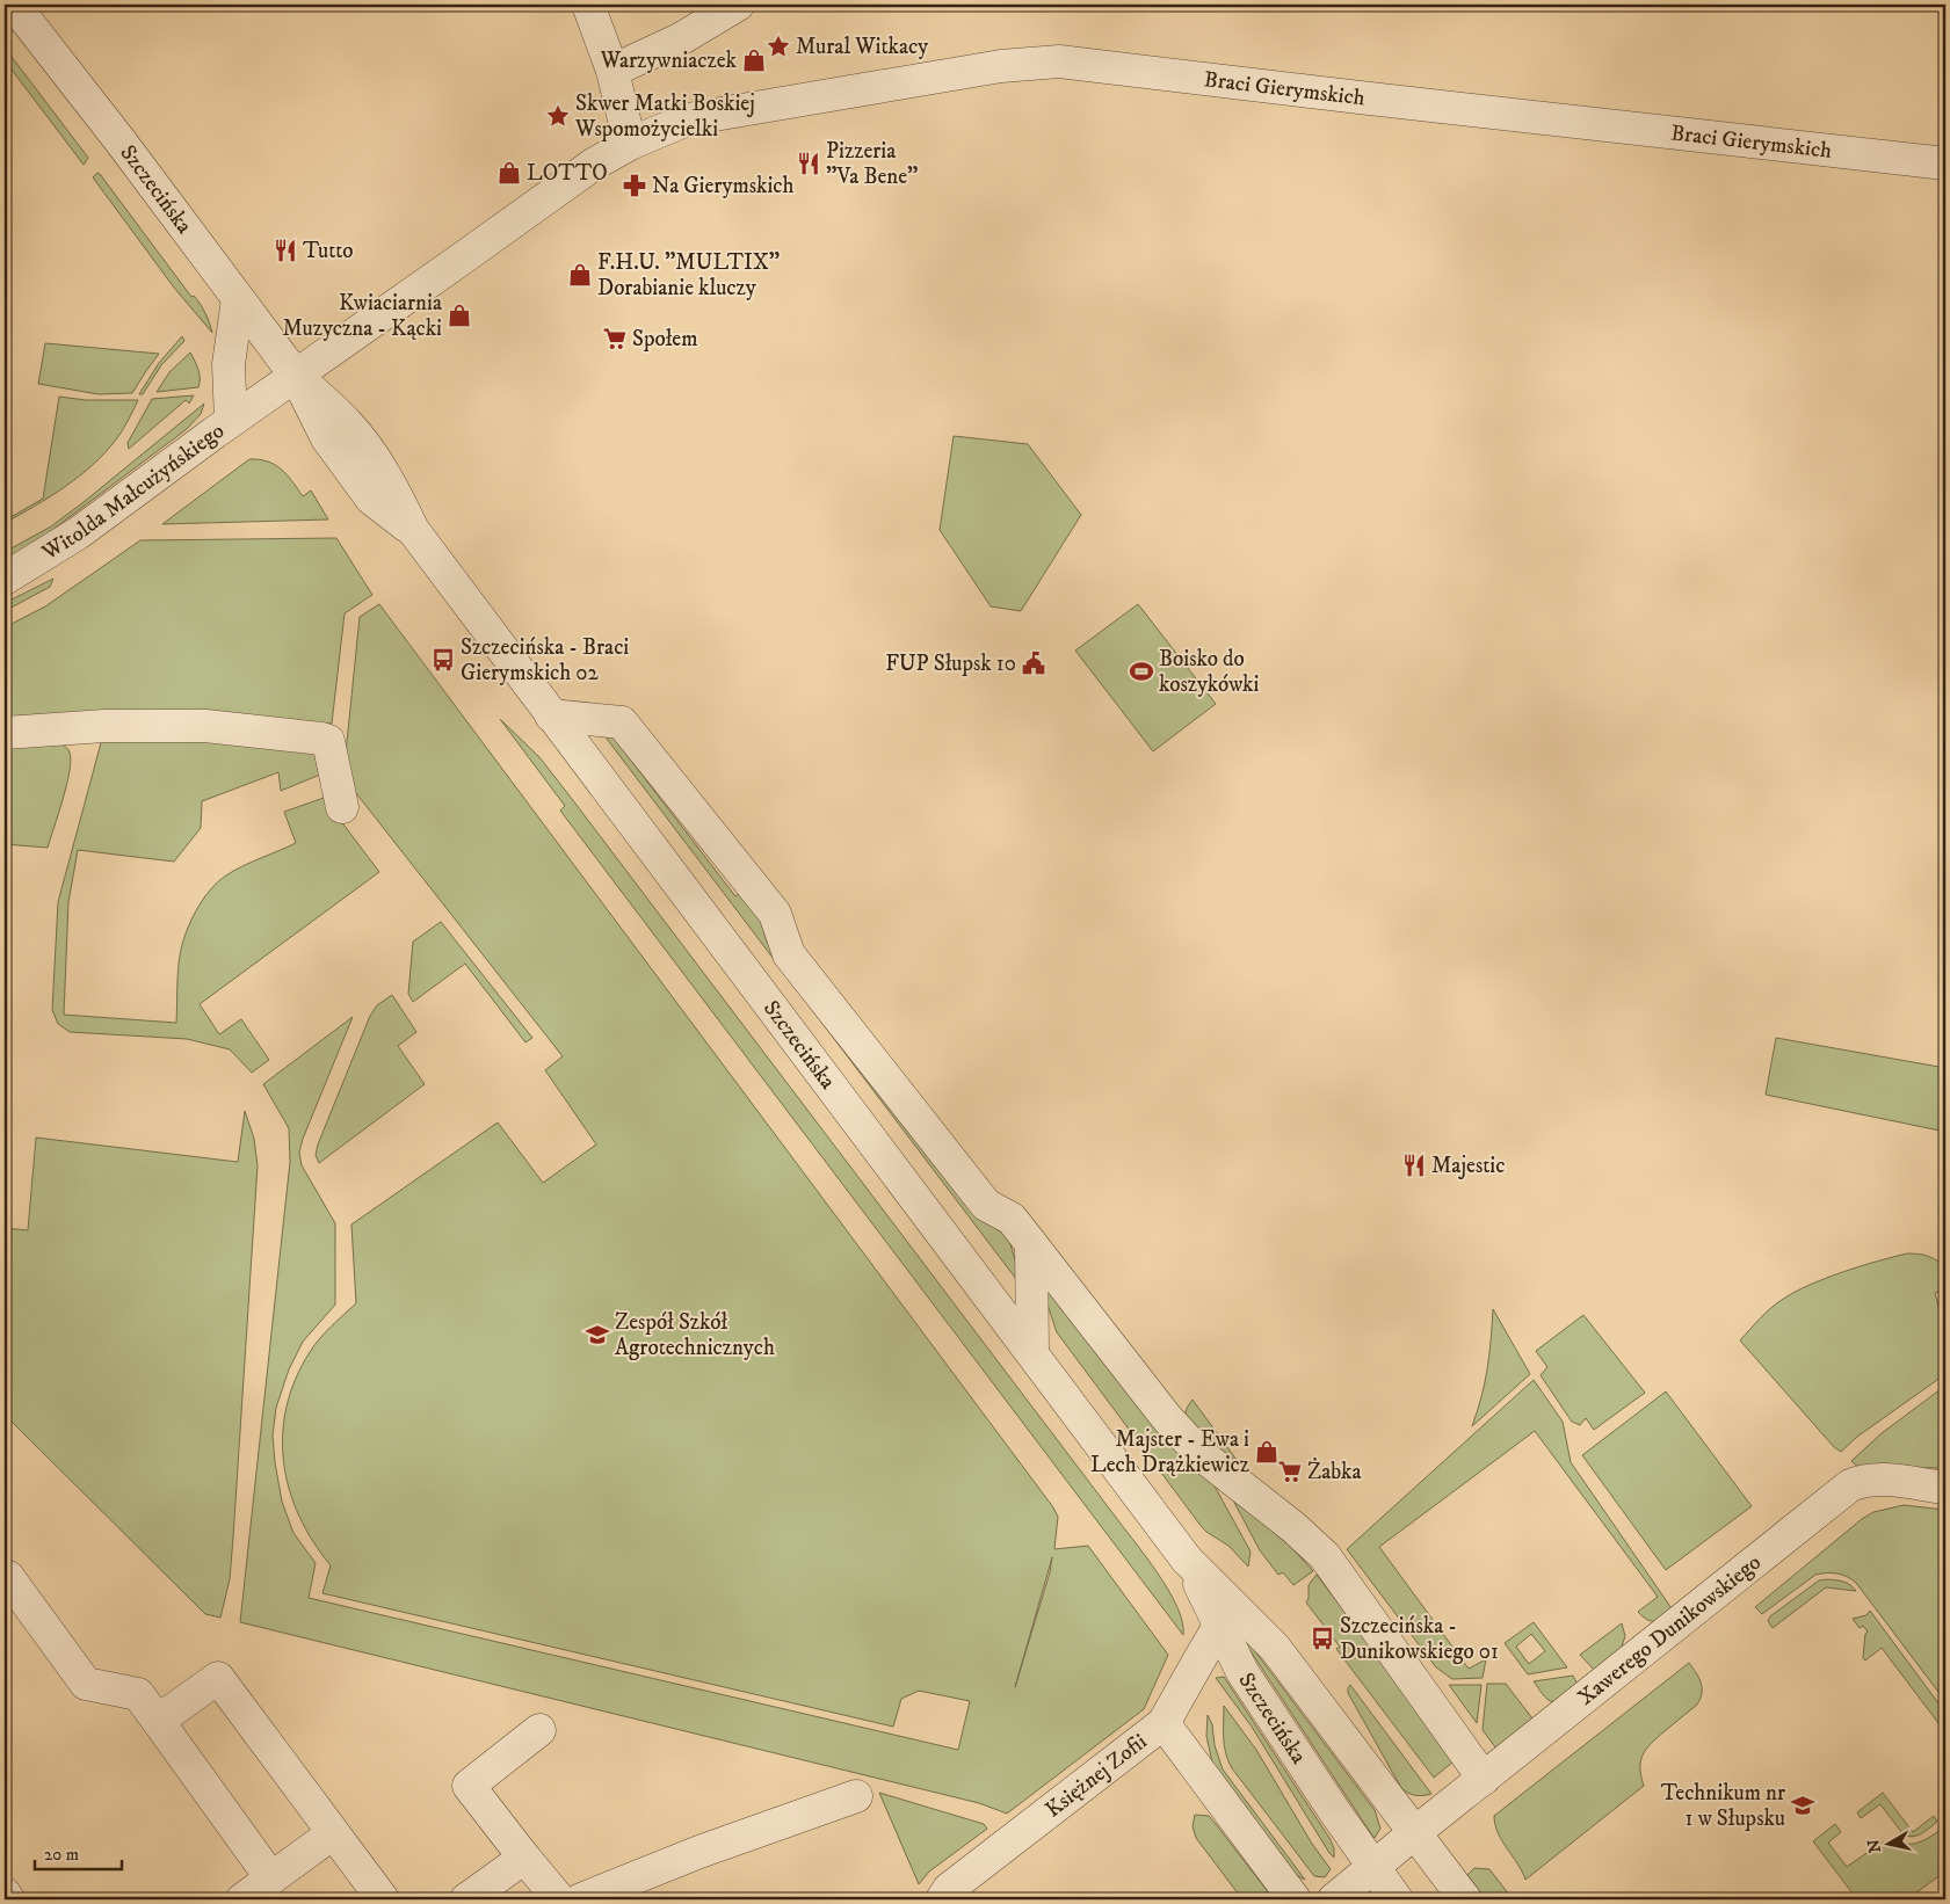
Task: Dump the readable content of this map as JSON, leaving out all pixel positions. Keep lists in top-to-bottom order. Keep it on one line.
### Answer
{"streets":{"street":["Braci Gierymskich","Szczecińska","Witolda Małcużyńskiego","Xawerego Dunikowskiego","Księżnej Zofii"]},"crossings":[["Braci Gierymskich","Szczecińska"],["Braci Gierymskich","Witolda Małcużyńskiego"],["Szczecińska","Witolda Małcużyńskiego"],["Szczecińska","Xawerego Dunikowskiego"],["Szczecińska","Księżnej Zofii"]],"places":{"place":["Mural Witkacy","Skwer Matki Boskiej Wspomożycielki"],"shop":["Warzywniaczek","LOTTO","F.H.U. \"MULTIX\" Dorabianie kluczy","Kwiaciarnia Muzyczna - Kącki","Majster - Ewa i Lech Drążkiewicz"],"restaurant":["Pizzeria \"Va Bene\"","Tutto","Majestic"],"pharmacy":["Na Gierymskich"],"supermarket":["Społem","Żabka"],"bus stop":["Szczecińska - Braci Gierymskich 02","Szczecińska - Dunikowskiego 01"],"public building":["FUP Słupsk 10"],"sports":["Boisko do koszykówki"],"school or university":["Zespół Szkół Agrotechnicznych","Technikum nr 1 w Słupsku"]},"scale_bar":"20 m","north":"left"}
